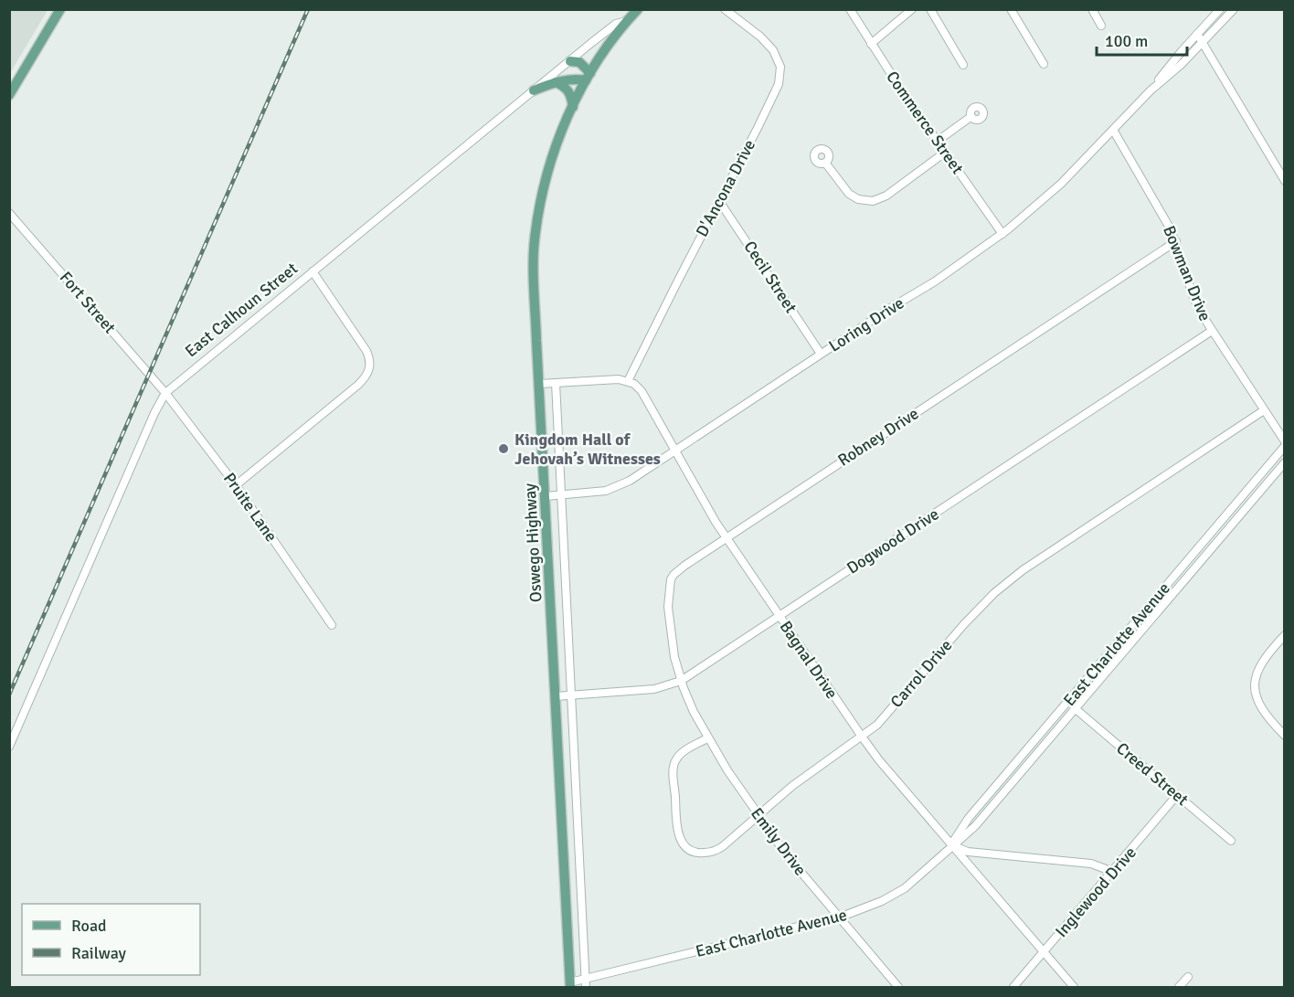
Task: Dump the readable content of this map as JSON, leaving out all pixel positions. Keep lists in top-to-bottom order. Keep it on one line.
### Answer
{"streets":{"main road":["East Calhoun Street","Oswego Highway"],"street":["Commerce Street","D'Ancona Drive","Bowman Drive","Cecil Street","Fort Street","Loring Drive","Robney Drive","Pruite Lane","Dogwood Drive","East Charlotte Avenue","Bagnal Drive","Carrol Drive","Creed Street","Emily Drive","Inglewood Drive"]},"crossings":[["Commerce Street","Loring Drive"],["D'Ancona Drive","Cecil Street"],["D'Ancona Drive","Bagnal Drive"],["Bowman Drive","Loring Drive"],["Bowman Drive","Robney Drive"],["Bowman Drive","Dogwood Drive"],["Bowman Drive","Carrol Drive"],["Cecil Street","Loring Drive"],["Fort Street","East Calhoun Street"],["Fort Street","Pruite Lane"],["East Calhoun Street","Pruite Lane"],["East Calhoun Street","Oswego Highway"],["Loring Drive","Oswego Highway"],["Loring Drive","Bagnal Drive"],["Robney Drive","Dogwood Drive"],["Robney Drive","Bagnal Drive"],["Robney Drive","Emily Drive"],["Dogwood Drive","Oswego Highway"],["Dogwood Drive","Bagnal Drive"],["Dogwood Drive","Emily Drive"],["Oswego Highway","East Charlotte Avenue"],["East Charlotte Avenue","Bagnal Drive"],["East Charlotte Avenue","Creed Street"],["East Charlotte Avenue","Emily Drive"],["Bagnal Drive","Carrol Drive"],["Bagnal Drive","Inglewood Drive"],["Carrol Drive","Emily Drive"],["Creed Street","Inglewood Drive"]],"places":["Kingdom Hall of Jehovah’s Witnesses"],"legend":["Road","Railway"],"scale_bar":"100 m"}
